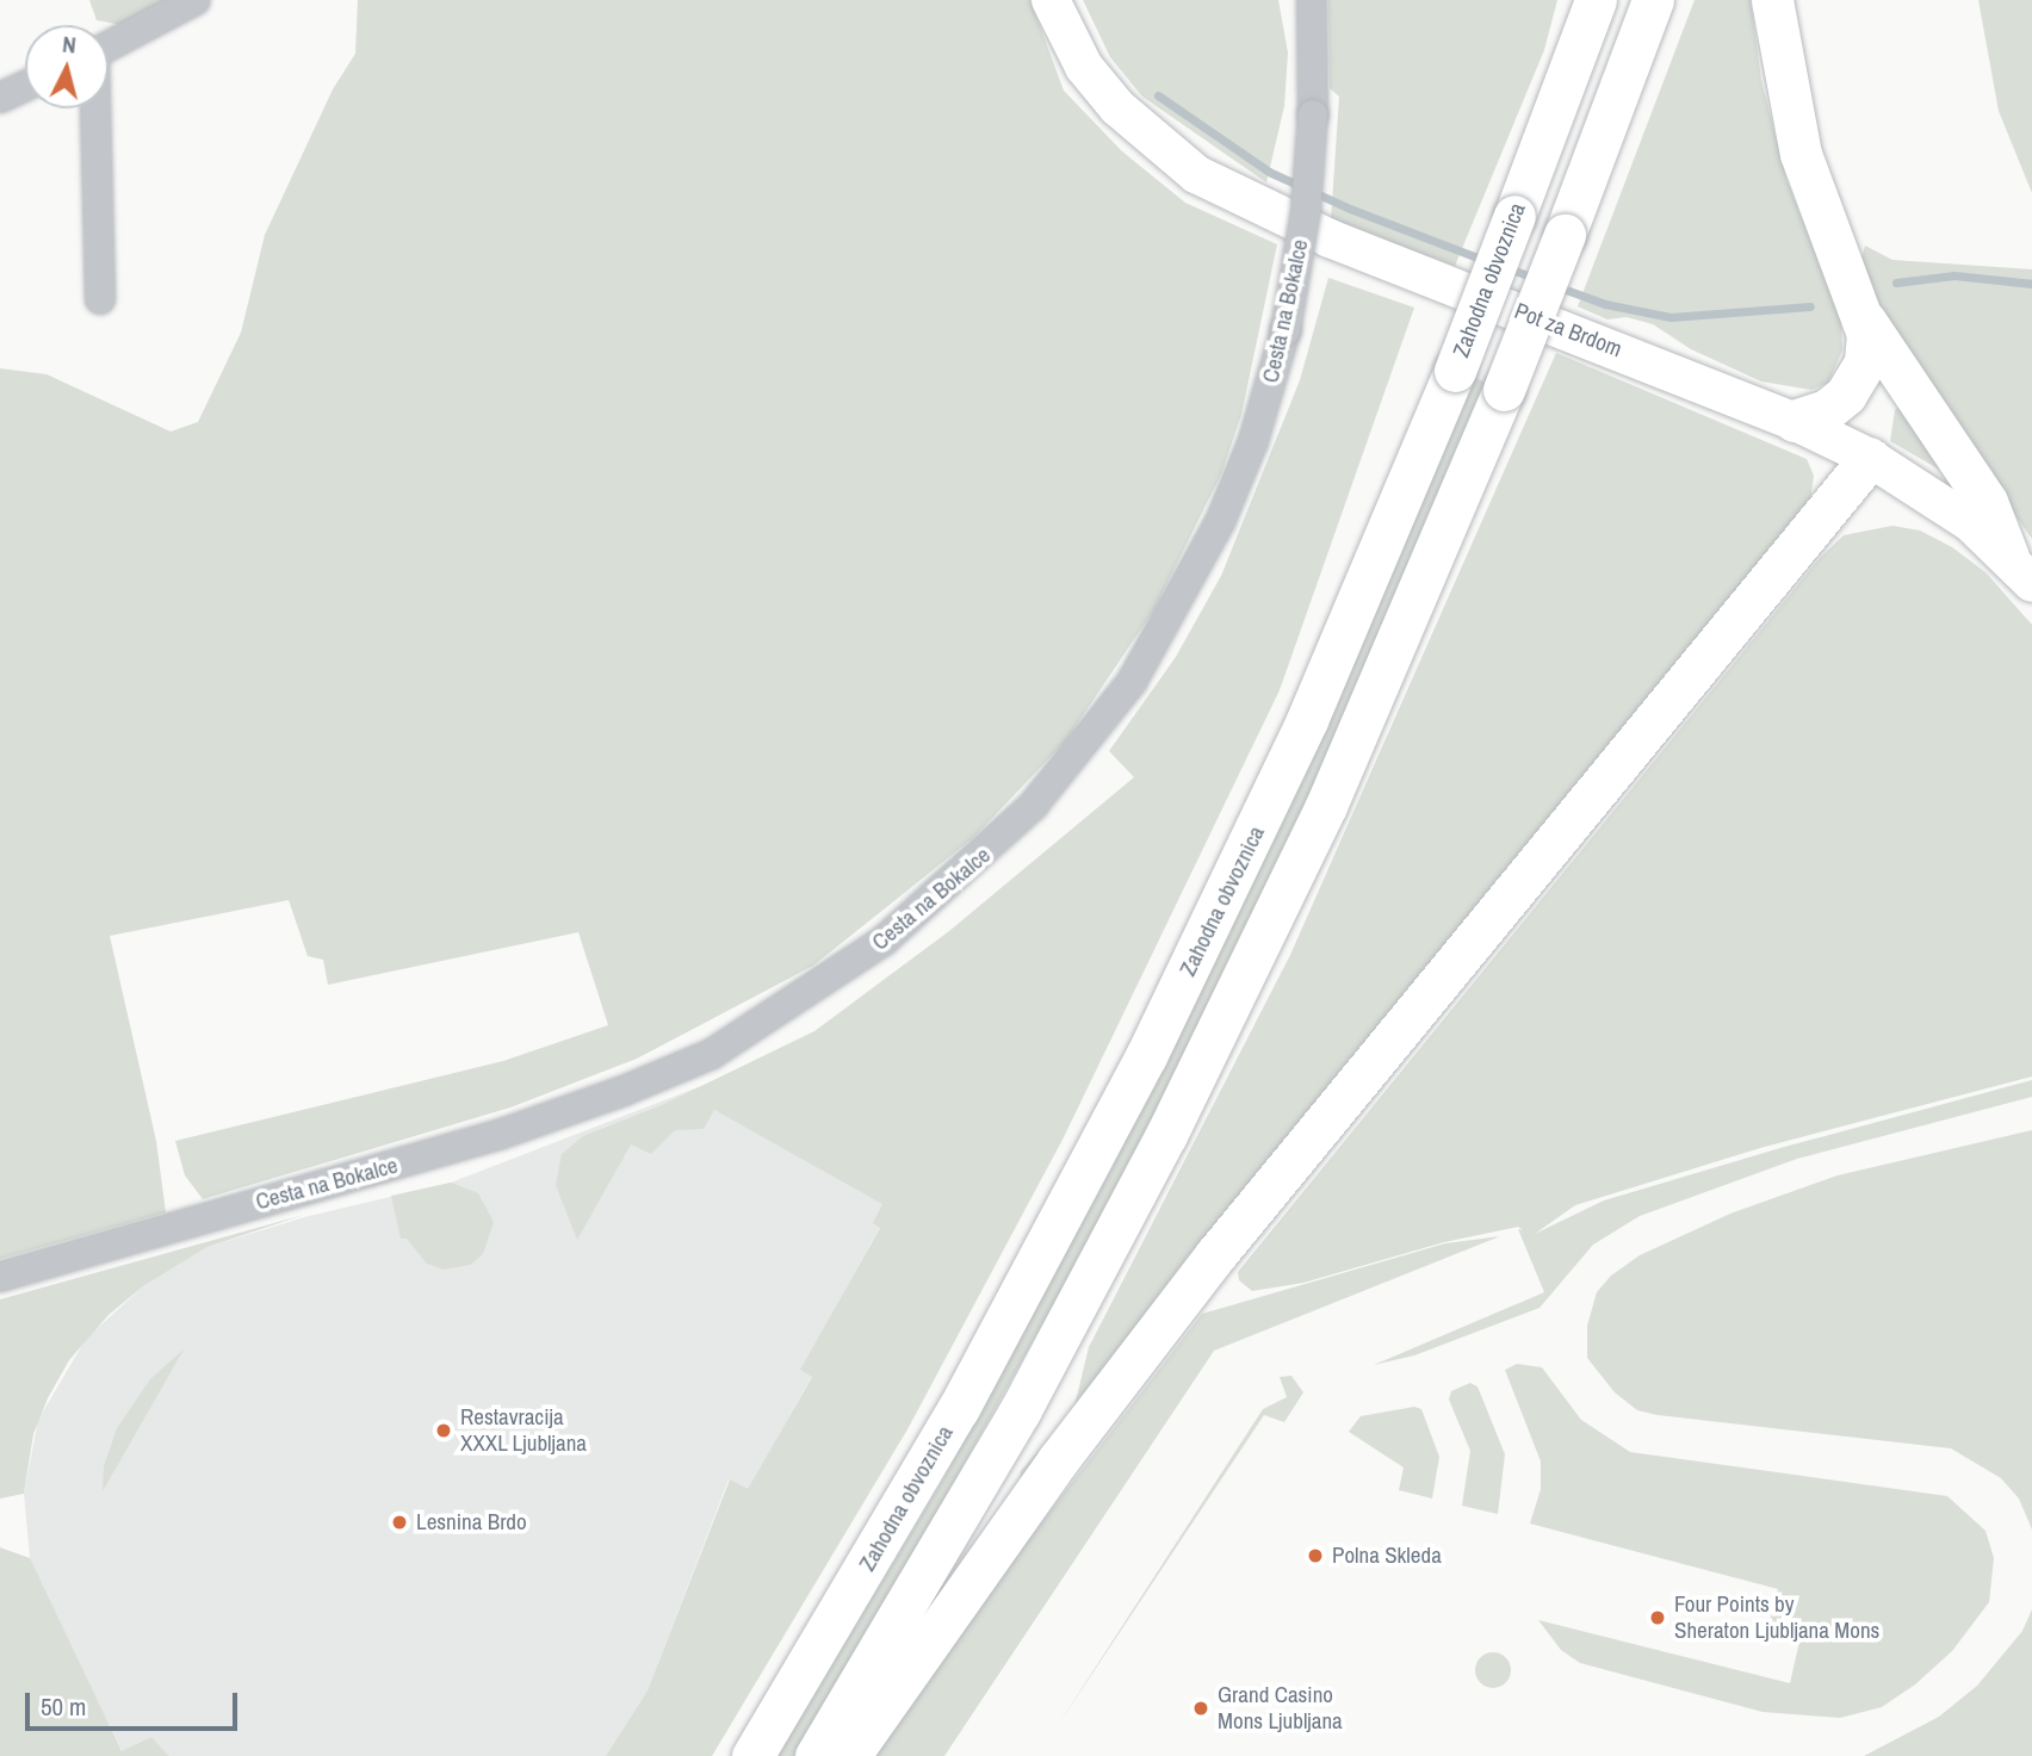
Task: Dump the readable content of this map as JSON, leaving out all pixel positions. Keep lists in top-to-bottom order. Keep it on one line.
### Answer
{"streets":{"highway":["Zahodna obvoznica"],"main road":["Pot za Brdom"],"street":["Cesta na Bokalce"]},"places":["Restavracija XXXL Ljubljana","Lesnina Brdo","Polna Skleda","Four Points by Sheraton Ljubljana Mons","Grand Casino Mons Ljubljana"],"scale_bar":"50 m","north":"top"}
